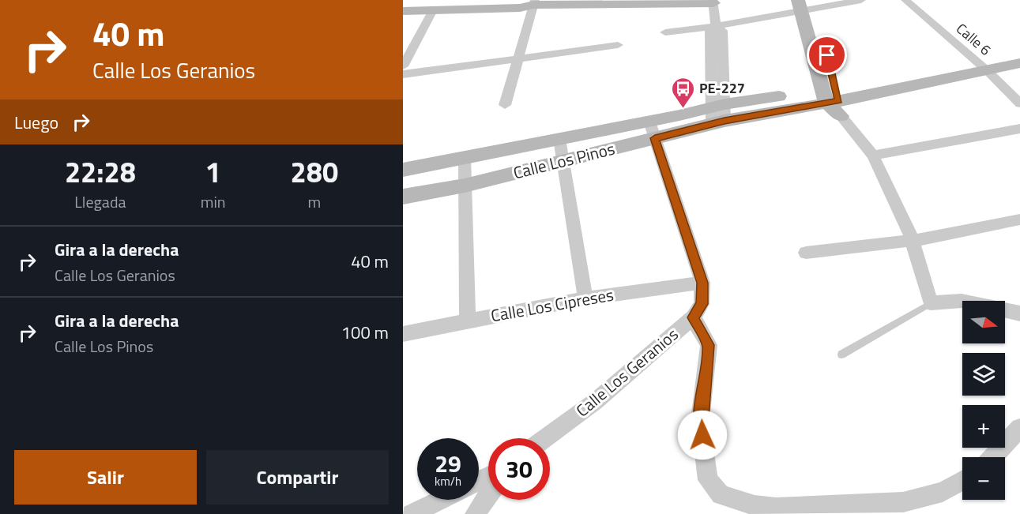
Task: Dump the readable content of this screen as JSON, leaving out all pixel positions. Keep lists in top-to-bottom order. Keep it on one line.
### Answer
{"streets":{"street":["Calle 6","Calle Los Pinos","Calle Los Cipreses","Calle Los Geranios"]},"crossings":[["Calle Los Pinos","Calle Los Geranios"],["Calle Los Cipreses","Calle Los Geranios"]],"places":{"bus stop":["PE-227"]},"north":"right","page":{"turn":["40 m","Calle Los Geranios"],"then":"Luego","eta":["22:28","Llegada","1","min","280","m"],"list":[{"name":"Gira a la derecha","note":"Calle Los Geranios","value":"40 m"},{"name":"Gira a la derecha","note":"Calle Los Pinos","value":"100 m"}],"map_buttons":["+","−"],"speed":"29 km/h","limit":"30","buttons":["Salir","Compartir"]}}
